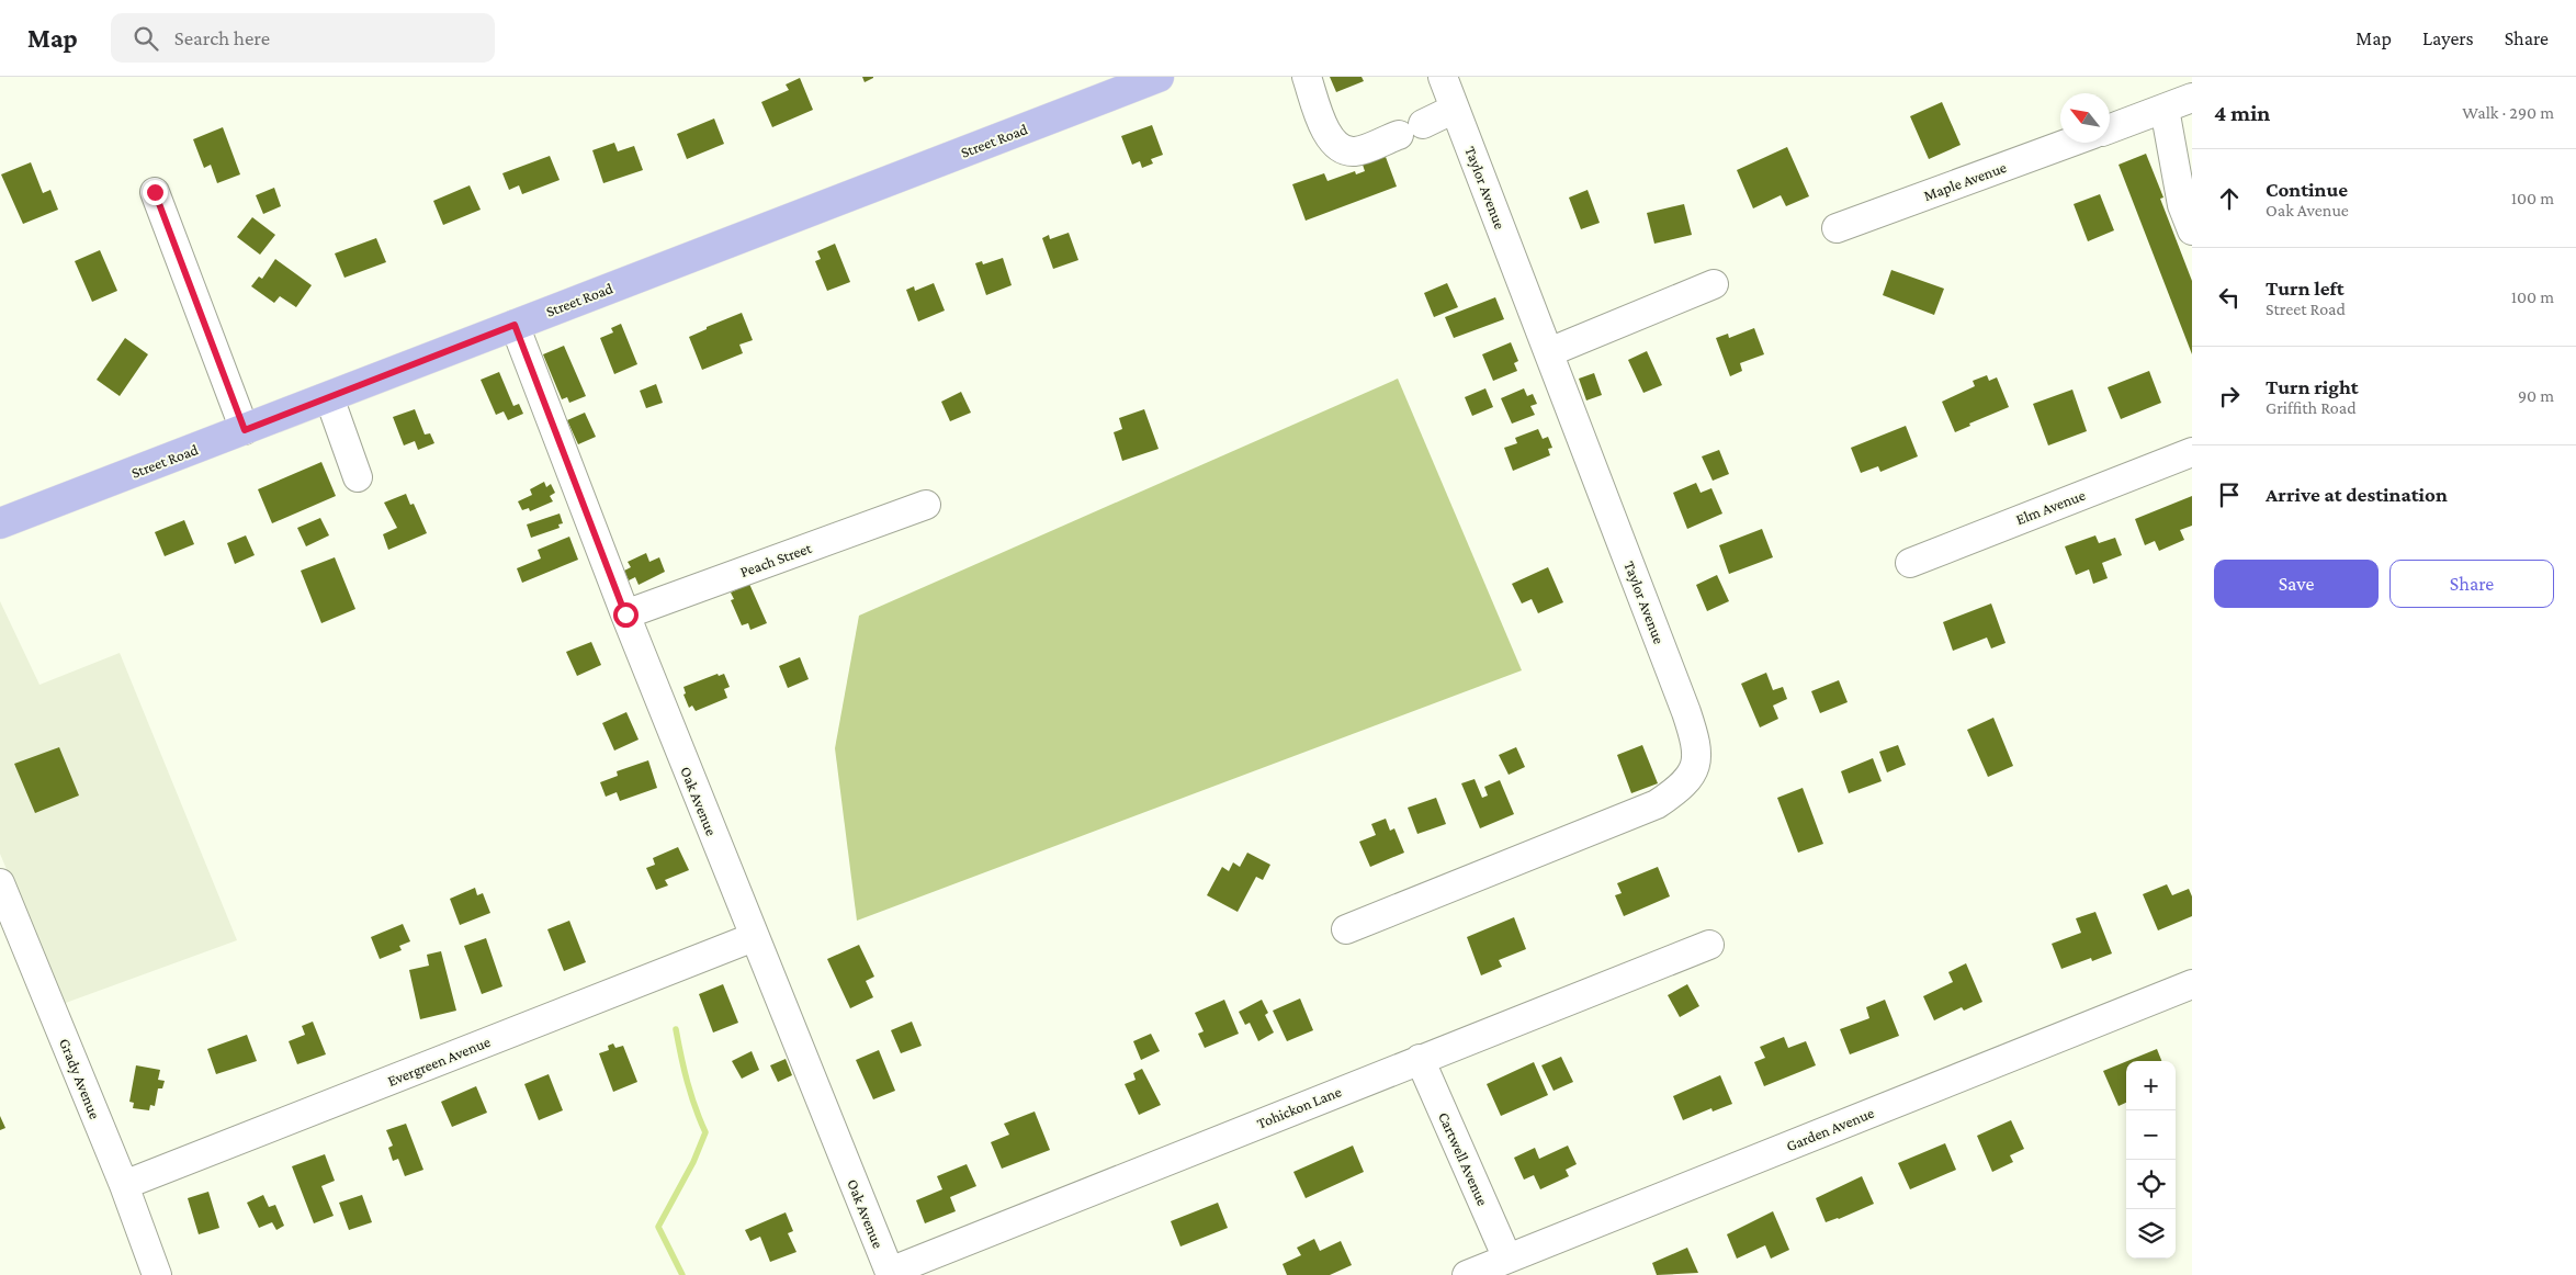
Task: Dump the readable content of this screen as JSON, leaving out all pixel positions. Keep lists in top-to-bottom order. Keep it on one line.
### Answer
{"streets":{"main road":["Street Road"],"street":["Maple Avenue","Taylor Avenue","Elm Avenue","Peach Street","Oak Avenue","Evergreen Avenue","Grady Avenue","Tohickon Lane","Garden Avenue","Cartwell Avenue"]},"crossings":[["Street Road","Oak Avenue"],["Peach Street","Oak Avenue"],["Oak Avenue","Evergreen Avenue"],["Oak Avenue","Tohickon Lane"],["Evergreen Avenue","Grady Avenue"],["Tohickon Lane","Cartwell Avenue"],["Garden Avenue","Cartwell Avenue"]],"north":"top left","page":{"header":"Map","search":"Search here","nav":["Map","Layers","Share"],"heading":["4 min","Walk · 290 m"],"list":[["Continue","Oak Avenue","100 m"],["Turn left","Street Road","100 m"],["Turn right","Griffith Road","90 m"],"Arrive at destination"],"buttons":["Save","Share"],"map_buttons":["+","−"]}}
